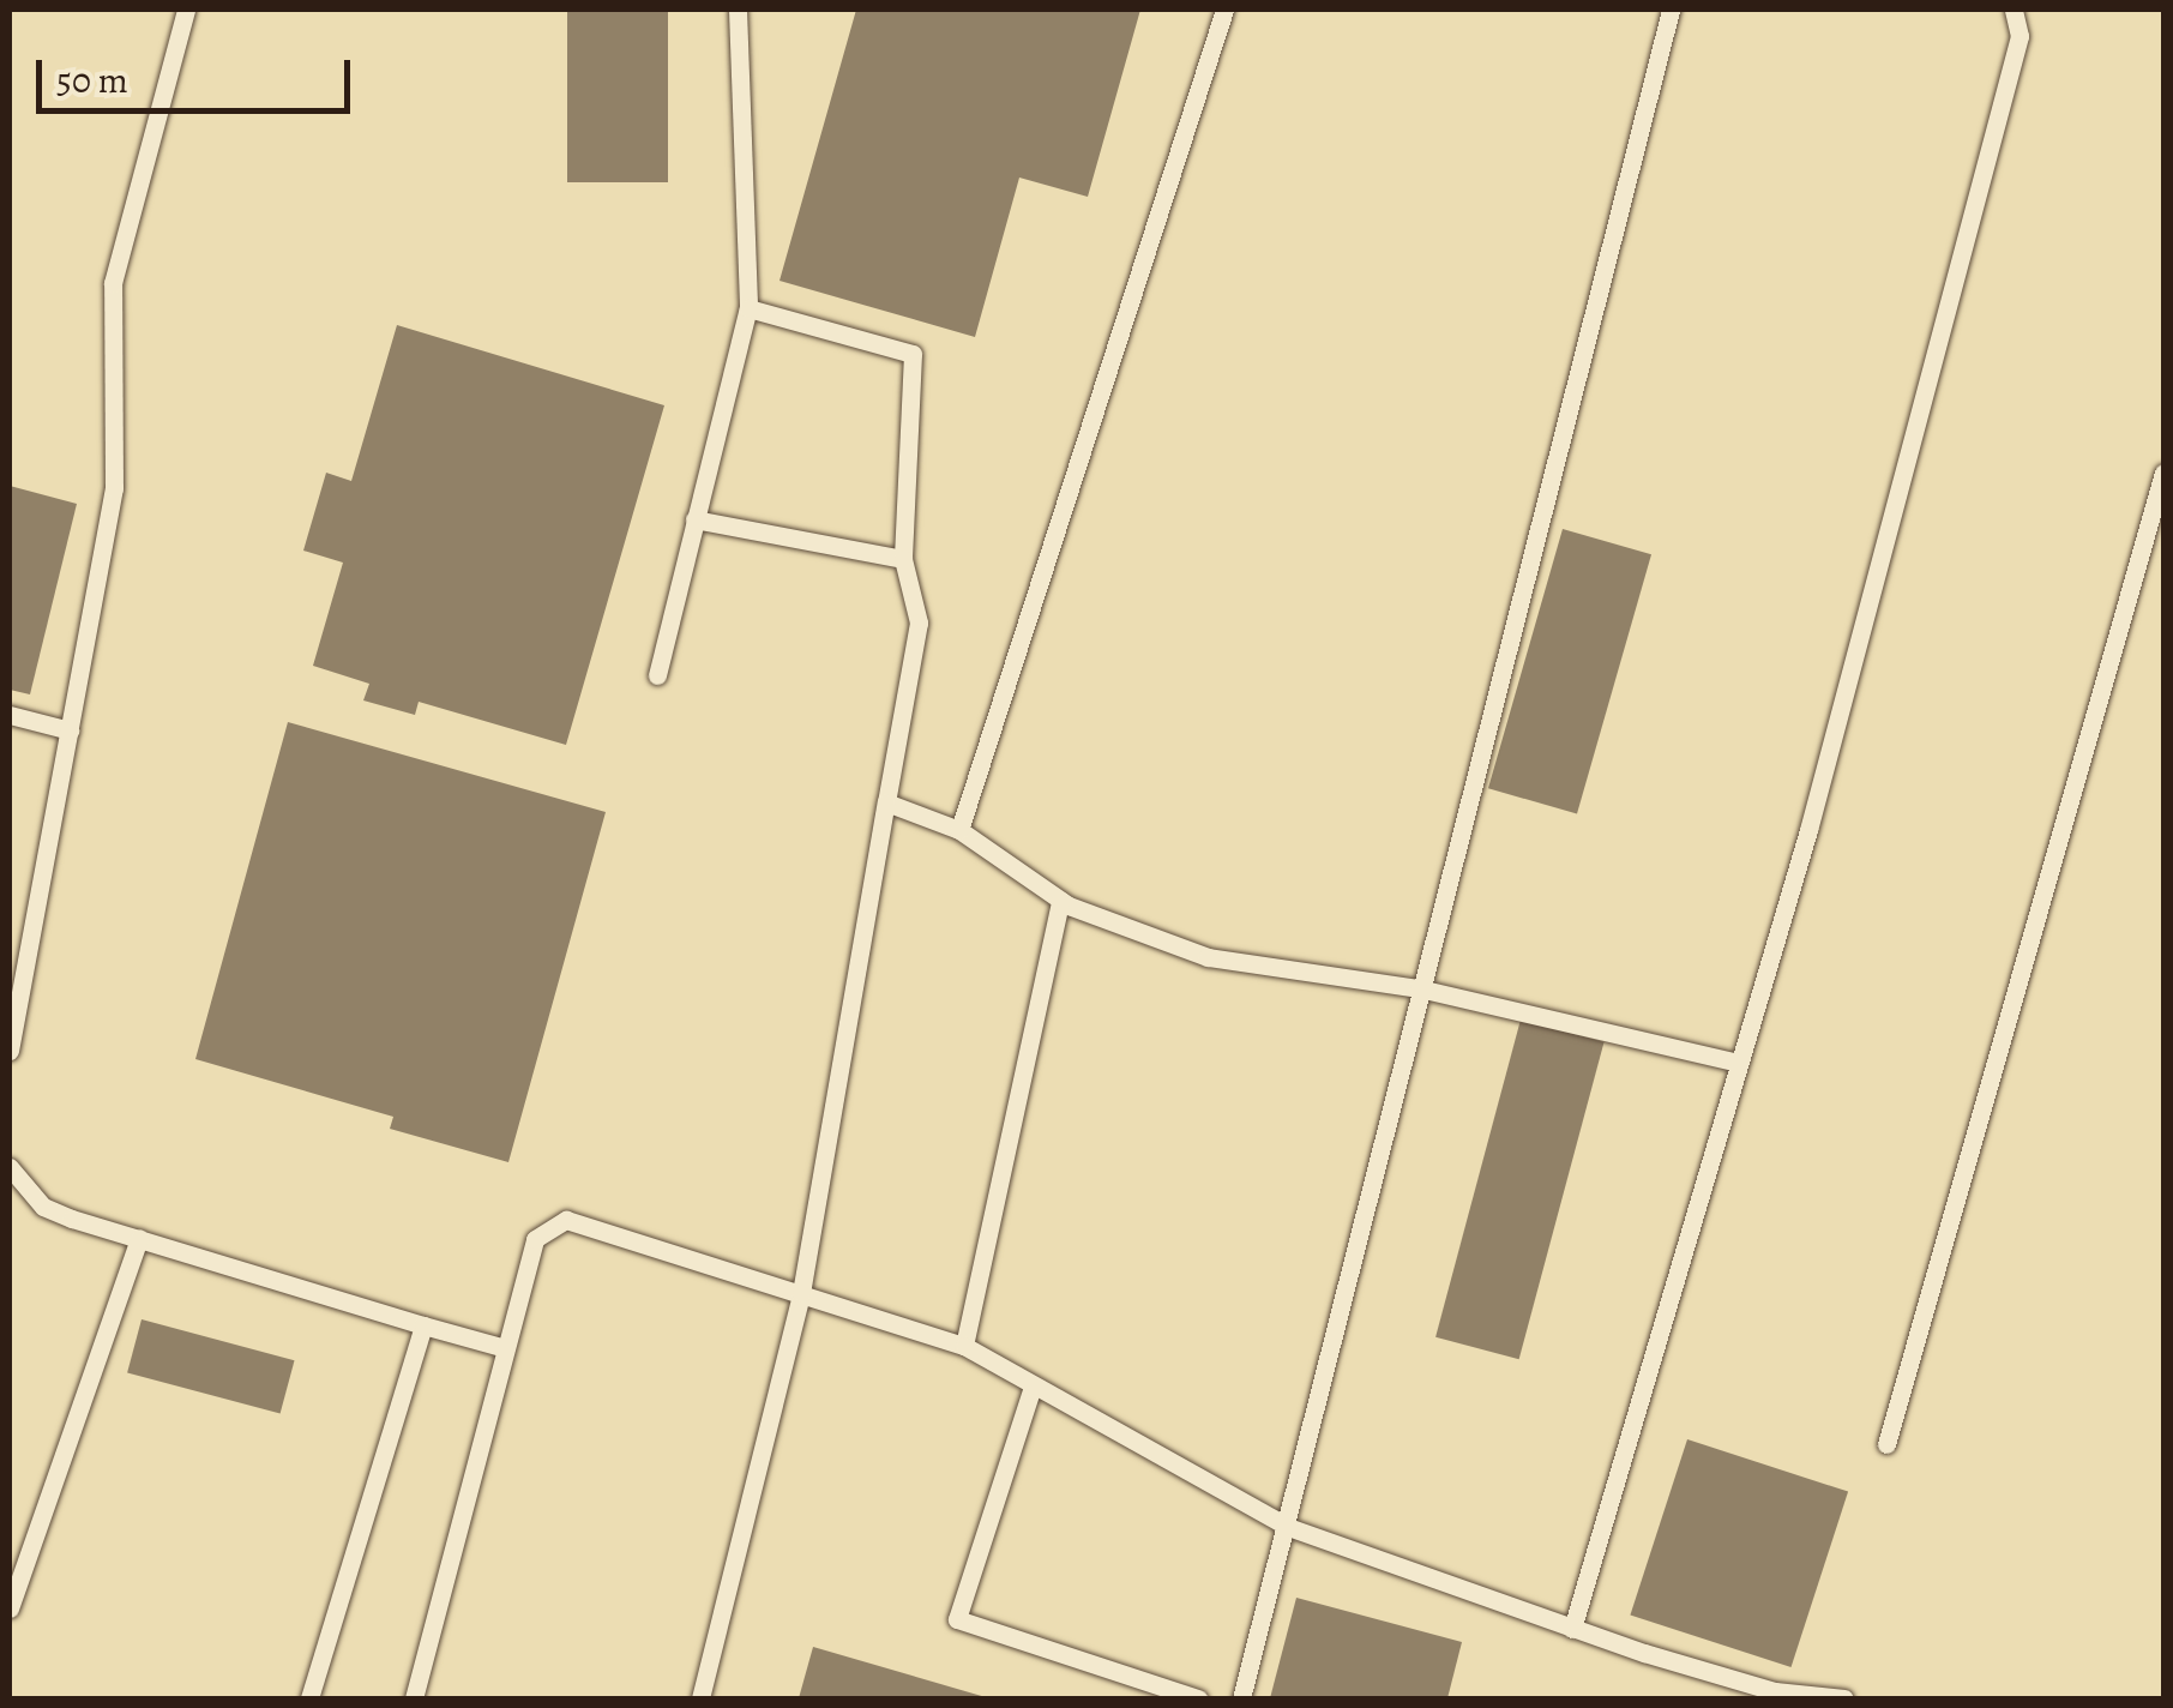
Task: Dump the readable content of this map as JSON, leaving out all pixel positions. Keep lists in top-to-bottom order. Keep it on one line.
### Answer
{"scale_bar":"50 m"}
